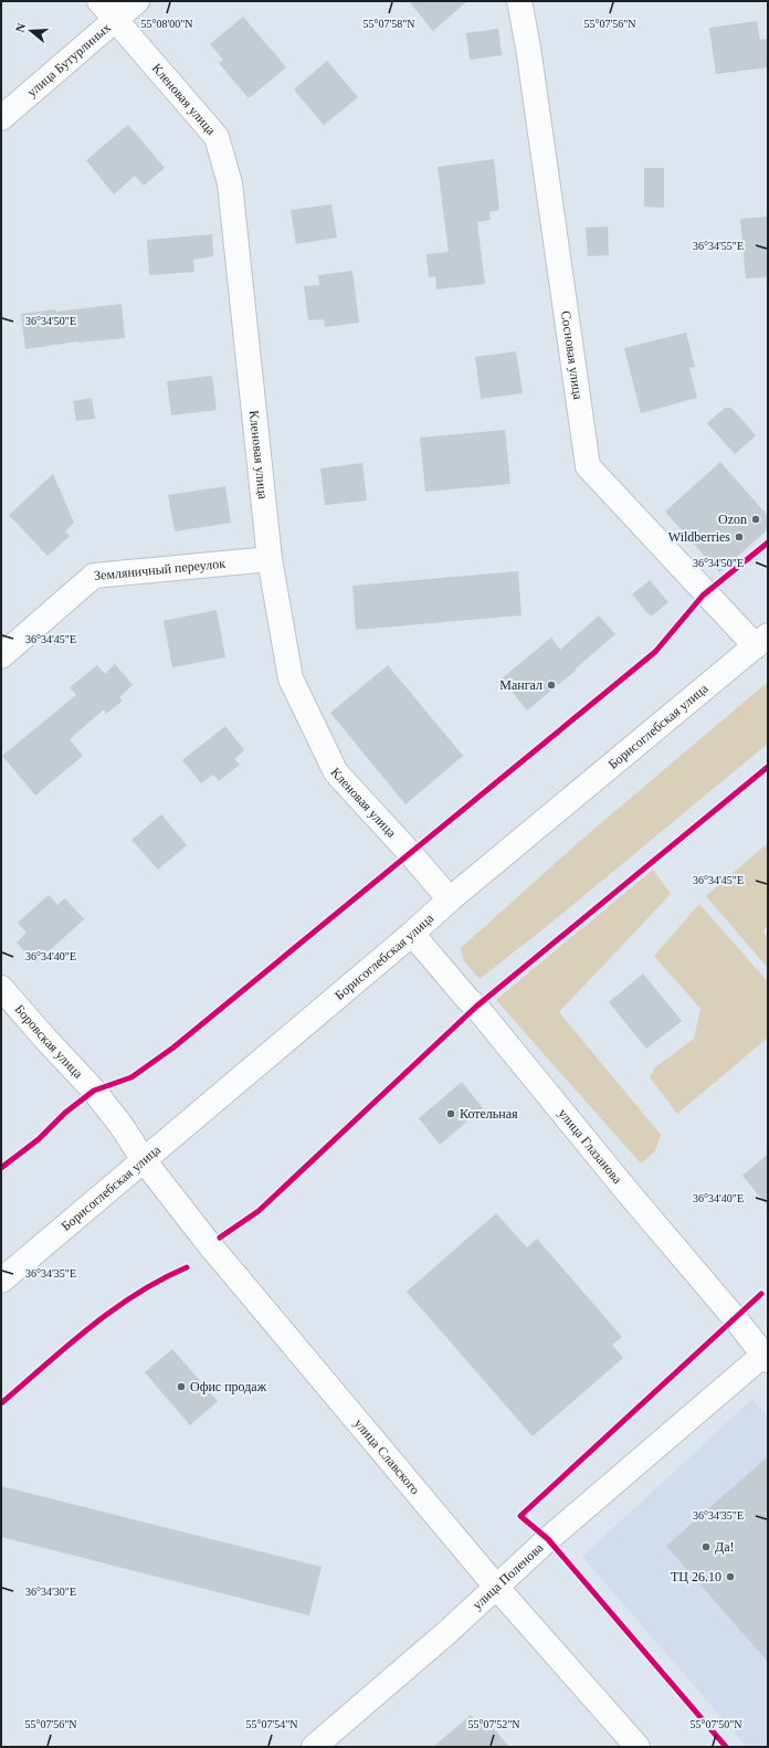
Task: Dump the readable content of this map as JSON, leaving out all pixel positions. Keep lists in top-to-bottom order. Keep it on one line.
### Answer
{"streets":{"street":["улица Бутурлиных","Кленовая улица","Сосновая улица","Земляничный переулок","Борисоглебская улица","Боровская улица","улица Глазанова","улица Славского","улица Поленова"]},"crossings":[["улица Бутурлиных","Кленовая улица"],["Кленовая улица","Земляничный переулок"],["Кленовая улица","Борисоглебская улица"],["Сосновая улица","Борисоглебская улица"],["Борисоглебская улица","Боровская улица"],["Борисоглебская улица","улица Глазанова"],["Борисоглебская улица","улица Славского"],["Боровская улица","улица Славского"],["улица Глазанова","улица Поленова"],["улица Славского","улица Поленова"]],"places":["Ozon","Wildberries","Мангал","Котельная","Офис продаж","Да!","ТЦ 26.10"],"north":"left","coordinates":["55°08'00\"N","55°07'58\"N","55°07'56\"N","36°34'55\"E","36°34'50\"E","36°34'45\"E","36°34'40\"E","36°34'35\"E","36°34'30\"E","55°07'54\"N","55°07'52\"N","55°07'50\"N"]}
